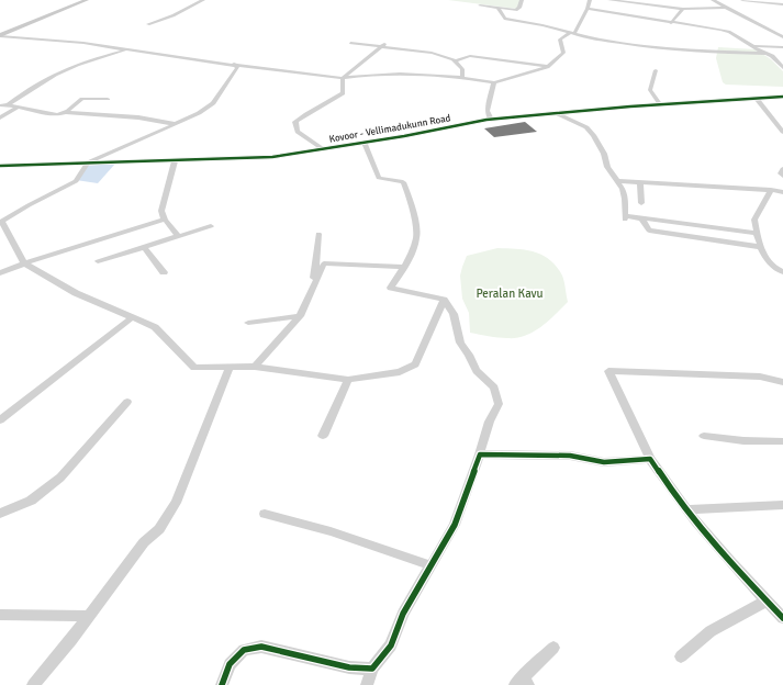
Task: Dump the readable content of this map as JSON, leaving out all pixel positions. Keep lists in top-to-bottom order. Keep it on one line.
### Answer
{"streets":{"street":["Kovoor - Vellimadukunn Road"]},"parks":["Peralan Kavu"]}
